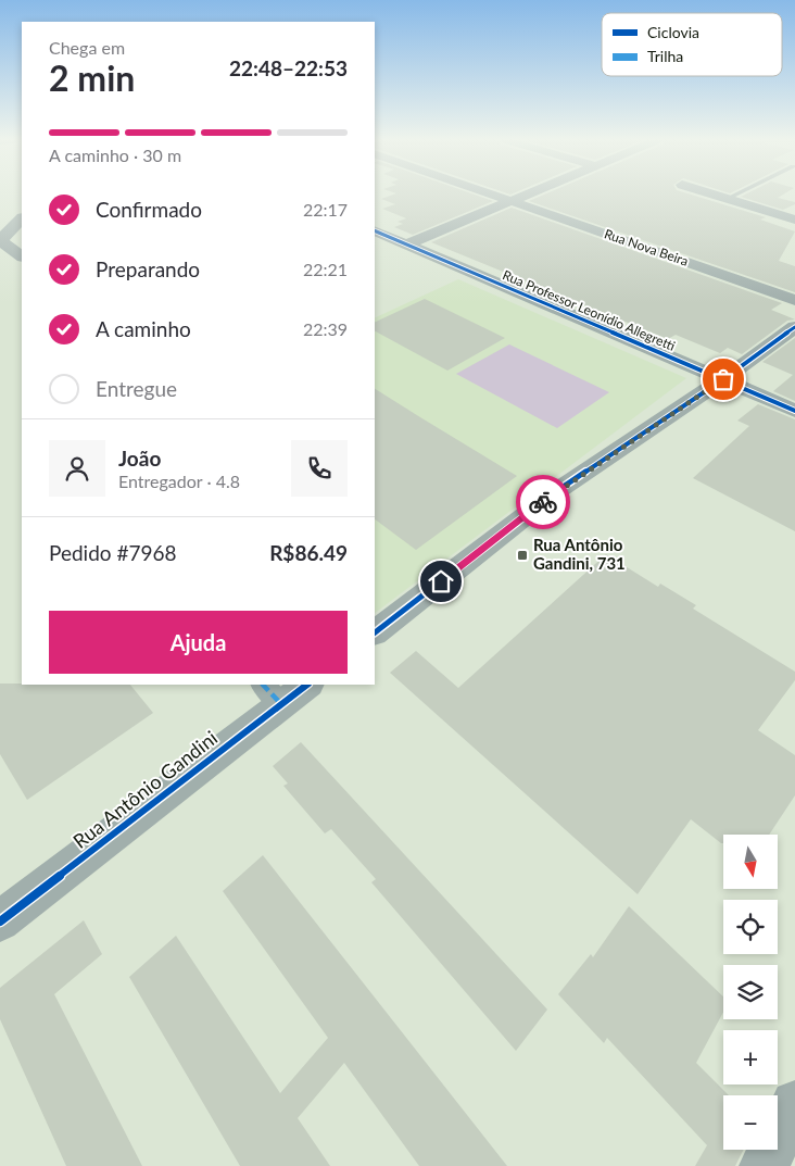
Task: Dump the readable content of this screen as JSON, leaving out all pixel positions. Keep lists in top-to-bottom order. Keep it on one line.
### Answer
{"streets":{"street":["Rua Nova Beira","Rua Professor Leonídio Allegretti","Rua Antônio Gandini"]},"places":{"transit":["Rua Antônio Gandini, 731"]},"legend":["Ciclovia","Trilha"],"north":"bottom","page":{"heading":["2 min","Chega em","22:48–22:53"],"panel":["João","Entregador · 4.8","Pedido #7968","R$86.49"],"bar":"A caminho · 30 m","list":[["Confirmado","22:17"],["Preparando","22:21"],["A caminho","22:39"],"Entregue"],"buttons":"Ajuda","map_buttons":["+","−"]}}
